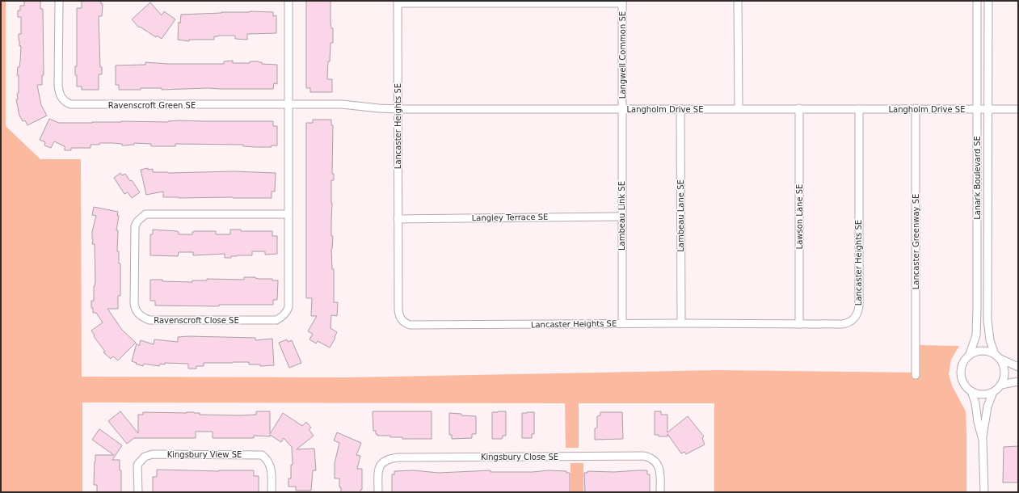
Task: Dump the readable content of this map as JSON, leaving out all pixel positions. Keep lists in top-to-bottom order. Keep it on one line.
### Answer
{"streets":{"street":["Langwell Common SE","Ravenscroft Green SE","Langholm Drive SE","Lancaster Heights SE","Lanark Boulevard SE","Lambeau Link SE","Lambeau Lane SE","Lawson Lane SE","Langley Terrace SE","Lancaster Greenway SE","Ravenscroft Close SE","Kingsbury View SE","Kingsbury Close SE"]},"crossings":[["Langwell Common SE","Langholm Drive SE"],["Langwell Common SE","Lambeau Link SE"],["Ravenscroft Green SE","Langholm Drive SE"],["Ravenscroft Green SE","Ravenscroft Close SE"],["Langholm Drive SE","Lancaster Heights SE"],["Langholm Drive SE","Lanark Boulevard SE"],["Langholm Drive SE","Lambeau Link SE"],["Langholm Drive SE","Lambeau Lane SE"],["Langholm Drive SE","Lawson Lane SE"],["Langholm Drive SE","Lancaster Greenway SE"],["Lancaster Heights SE","Lambeau Link SE"],["Lancaster Heights SE","Lambeau Lane SE"],["Lancaster Heights SE","Lawson Lane SE"],["Lancaster Heights SE","Langley Terrace SE"],["Lambeau Link SE","Langley Terrace SE"]]}
